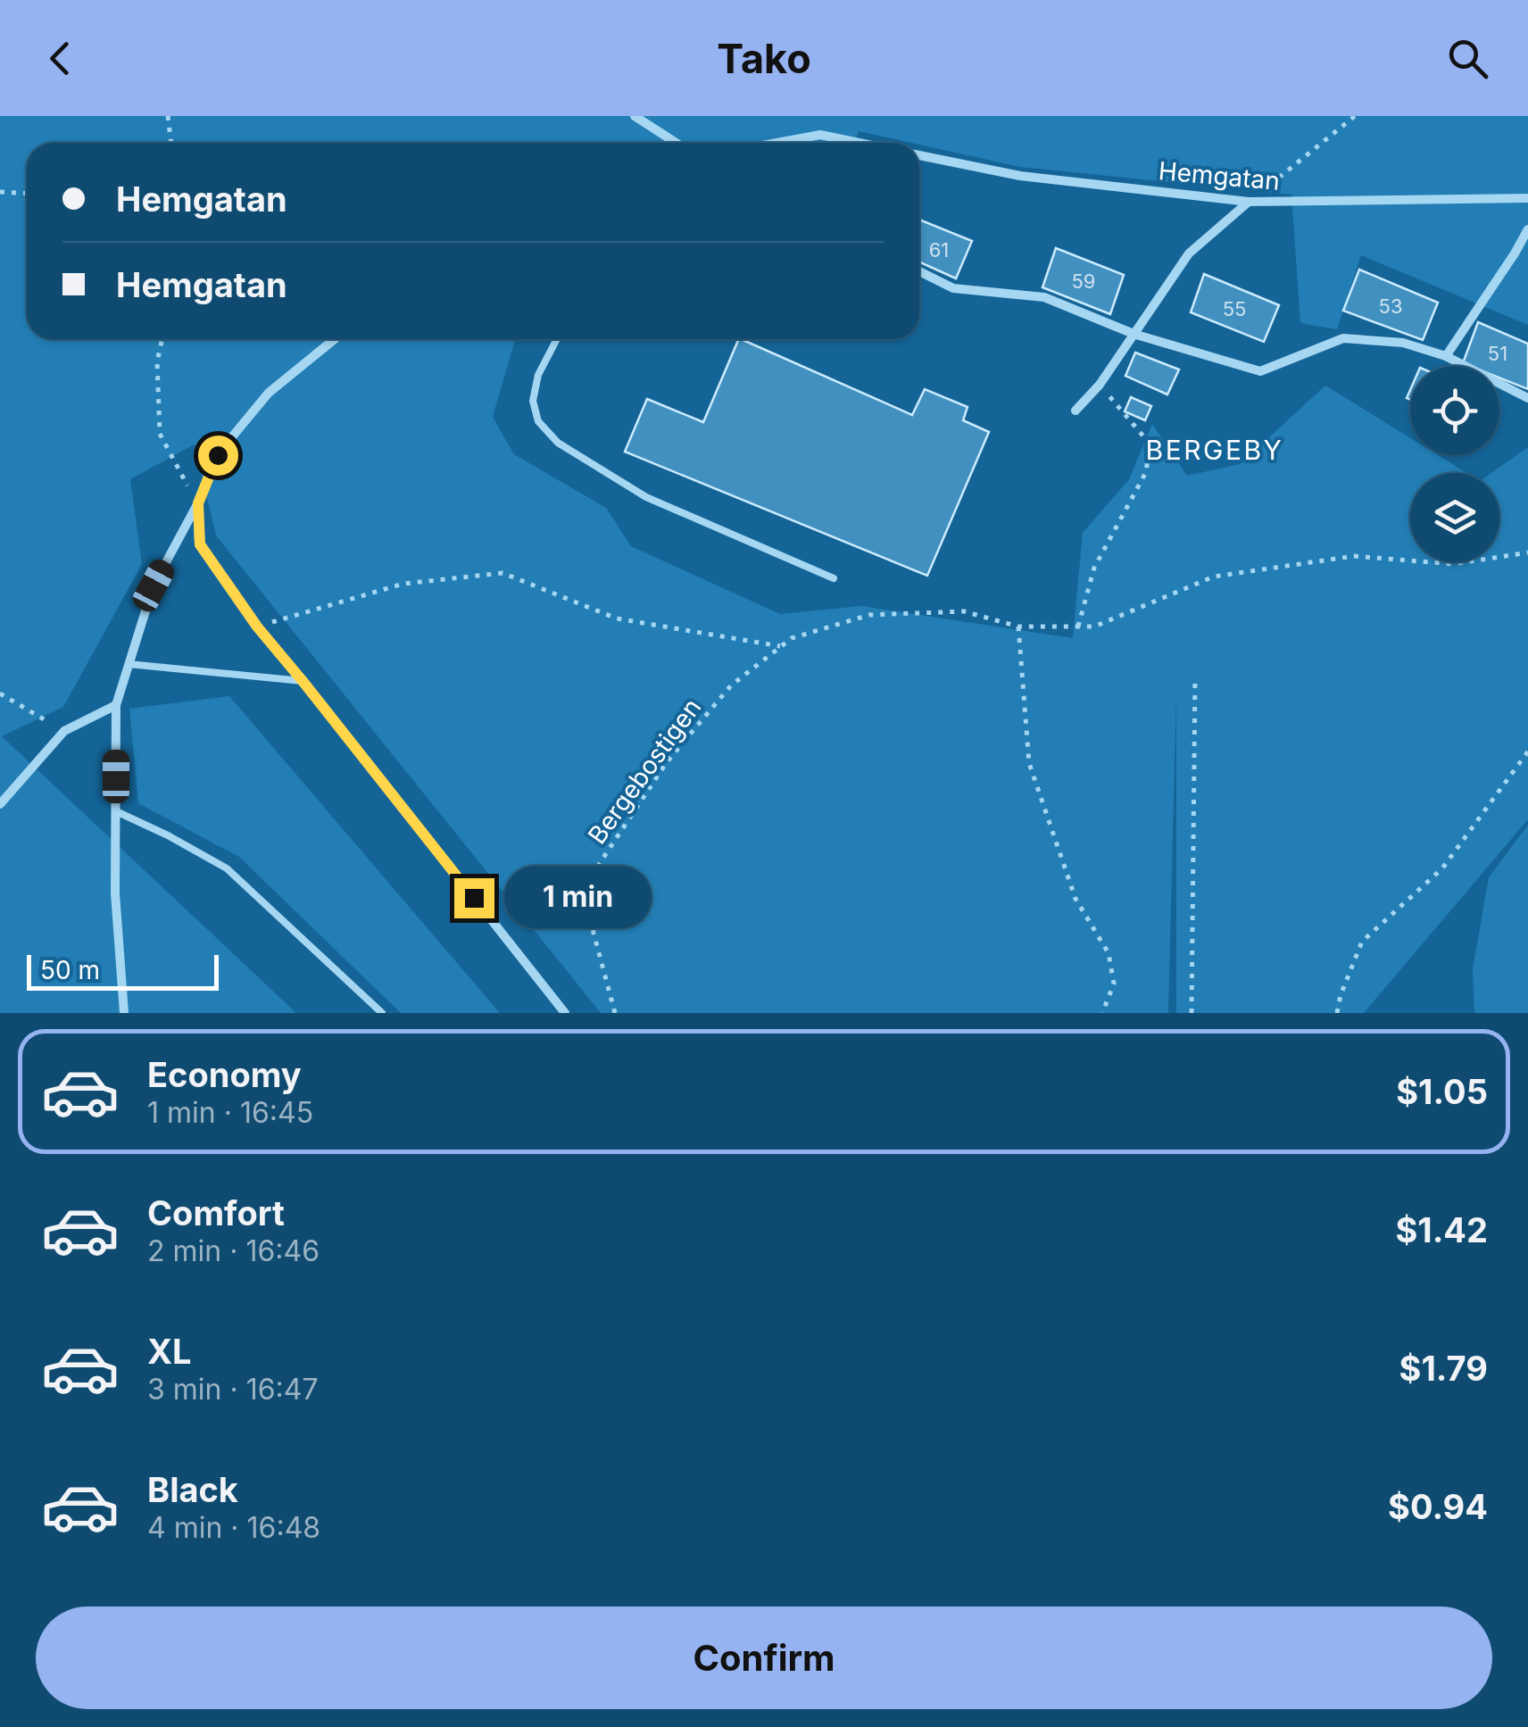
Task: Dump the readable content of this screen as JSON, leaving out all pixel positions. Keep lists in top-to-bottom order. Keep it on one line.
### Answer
{"streets":{"street":["Hemgatan"],"path":["Bergebostigen"]},"districts":["BERGEBY"],"house_numbers":["61","59","53","55","51"],"scale_bar":"50 m","page":{"header":"Tako","banner":["Hemgatan","Hemgatan"],"bubble":"1 min","scale":"50 m","list":[{"name":"Economy","note":"1 min · 16:45","value":"$1.05"},{"name":"Comfort","note":"2 min · 16:46","value":"$1.42"},{"name":"XL","note":"3 min · 16:47","value":"$1.79"},{"name":"Black","note":"4 min · 16:48","value":"$0.94"}],"buttons":"Confirm"}}
